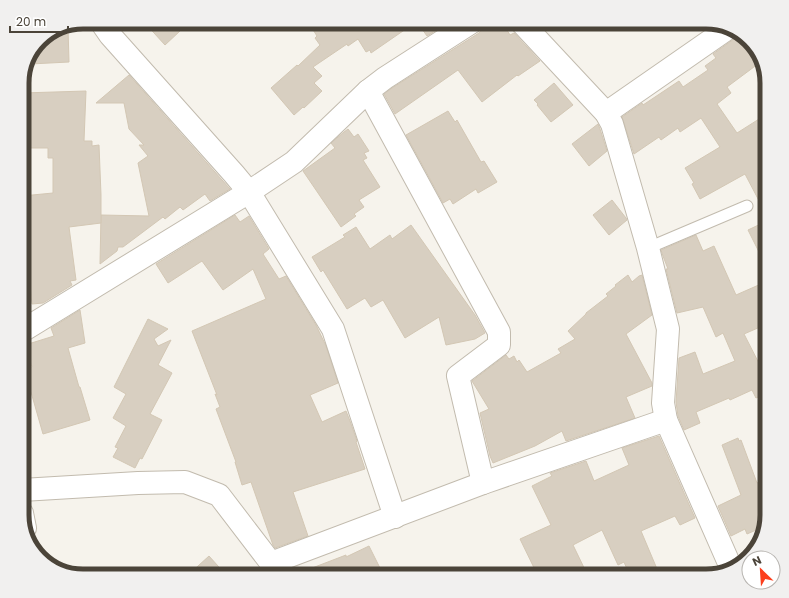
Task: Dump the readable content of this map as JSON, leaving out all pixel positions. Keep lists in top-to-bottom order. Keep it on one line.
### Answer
{"scale_bar":"20 m","north":"top left"}
